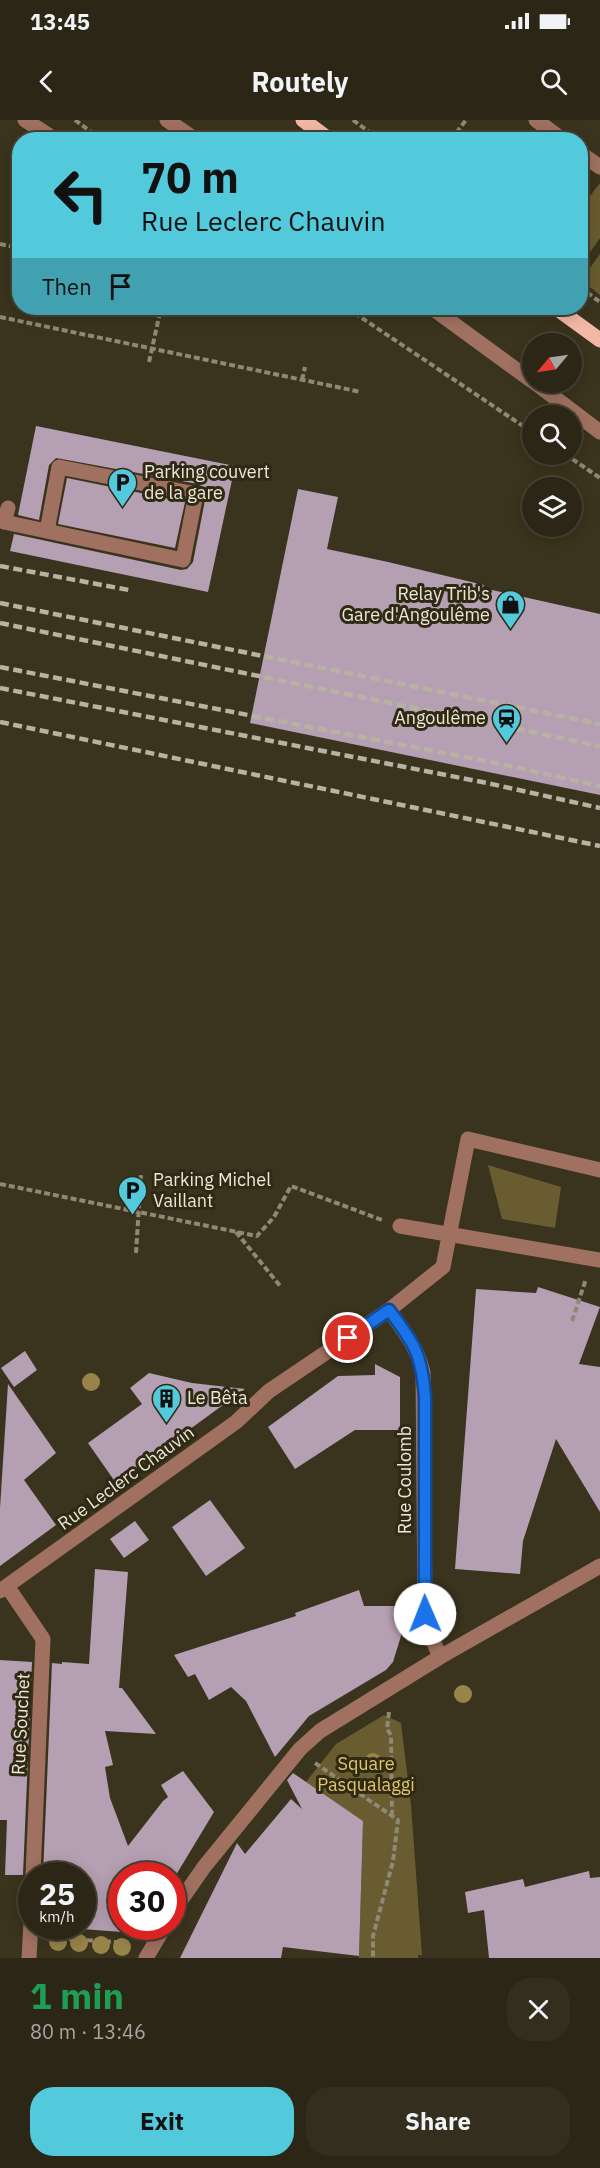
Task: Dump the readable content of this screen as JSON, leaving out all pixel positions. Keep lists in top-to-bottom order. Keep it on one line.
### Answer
{"streets":{"street":["Rue Leclerc Chauvin","Rue Coulomb","Rue Souchet"]},"crossings":[["Rue Leclerc Chauvin","Rue Coulomb"],["Rue Leclerc Chauvin","Rue Souchet"]],"parks":["Square Pasqualaggi"],"places":{"parking":["Parking couvert de la gare","Parking Michel Vaillant"],"shop":["Relay Trib's Gare d'Angoulême"],"station":["Angoulême"],"building":["Le Bêta"]},"north":"bottom left","page":{"status":"13:45","header":"Routely","turn":["70 m","Rue Leclerc Chauvin"],"then":"Then","speed":"25 km/h","limit":"30","heading":["1 min","80 m · 13:46"],"buttons":["Exit","Share"]}}
